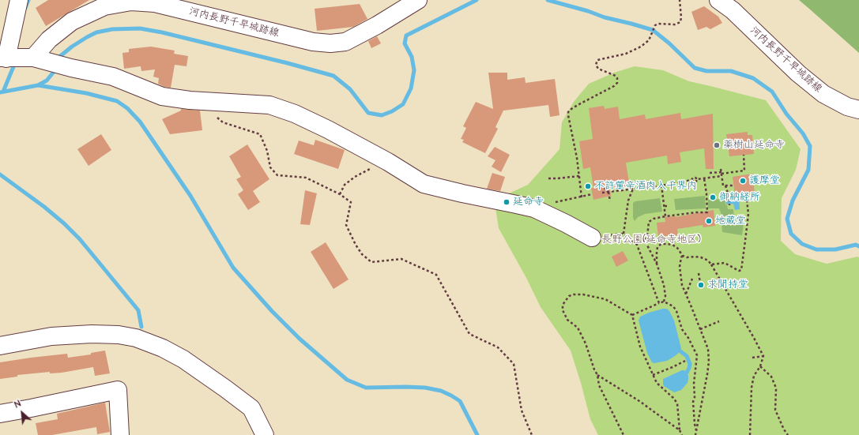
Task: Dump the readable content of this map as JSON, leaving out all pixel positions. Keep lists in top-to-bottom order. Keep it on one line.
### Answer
{"streets":{"street":["河内長野千早城跡線"]},"parks":["長野公園(延命寺地区)"],"places":["薬樹山延命寺","護摩堂","不許葷辛酒肉入千界内","御納経所","延命寺","地蔵堂","求聞持堂"],"north":"top left"}
